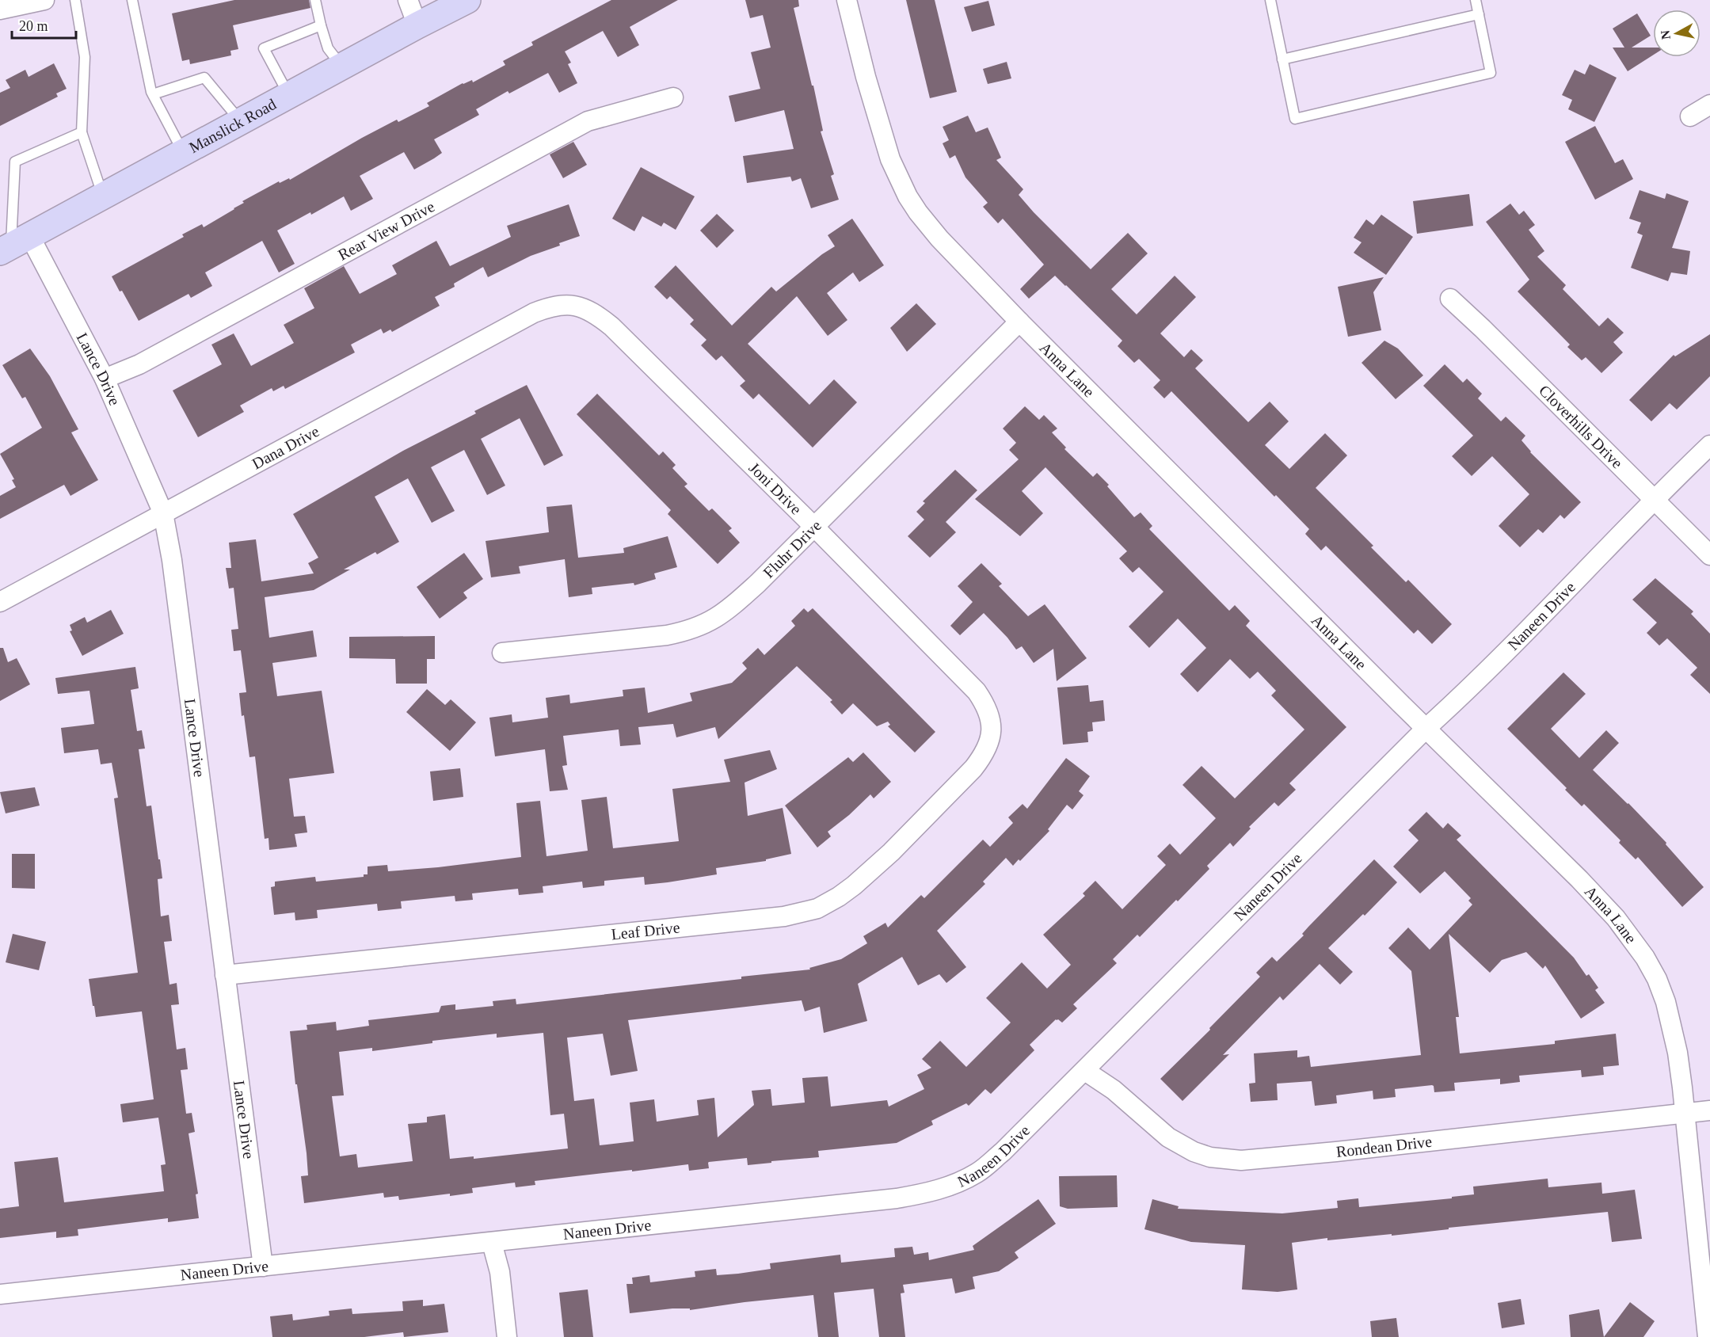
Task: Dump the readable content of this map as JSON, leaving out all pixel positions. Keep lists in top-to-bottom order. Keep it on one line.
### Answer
{"streets":{"main road":["Manslick Road"],"street":["Rear View Drive","Lance Drive","Anna Lane","Cloverhills Drive","Dana Drive","Joni Drive","Fluhr Drive","Naneen Drive","Leaf Drive","Rondean Drive"]},"crossings":[["Manslick Road","Lance Drive"],["Rear View Drive","Lance Drive"],["Lance Drive","Dana Drive"],["Lance Drive","Naneen Drive"],["Lance Drive","Leaf Drive"],["Anna Lane","Fluhr Drive"],["Anna Lane","Naneen Drive"],["Anna Lane","Rondean Drive"],["Cloverhills Drive","Naneen Drive"],["Dana Drive","Joni Drive"],["Joni Drive","Fluhr Drive"],["Joni Drive","Leaf Drive"],["Naneen Drive","Rondean Drive"]],"scale_bar":"20 m","north":"left"}
